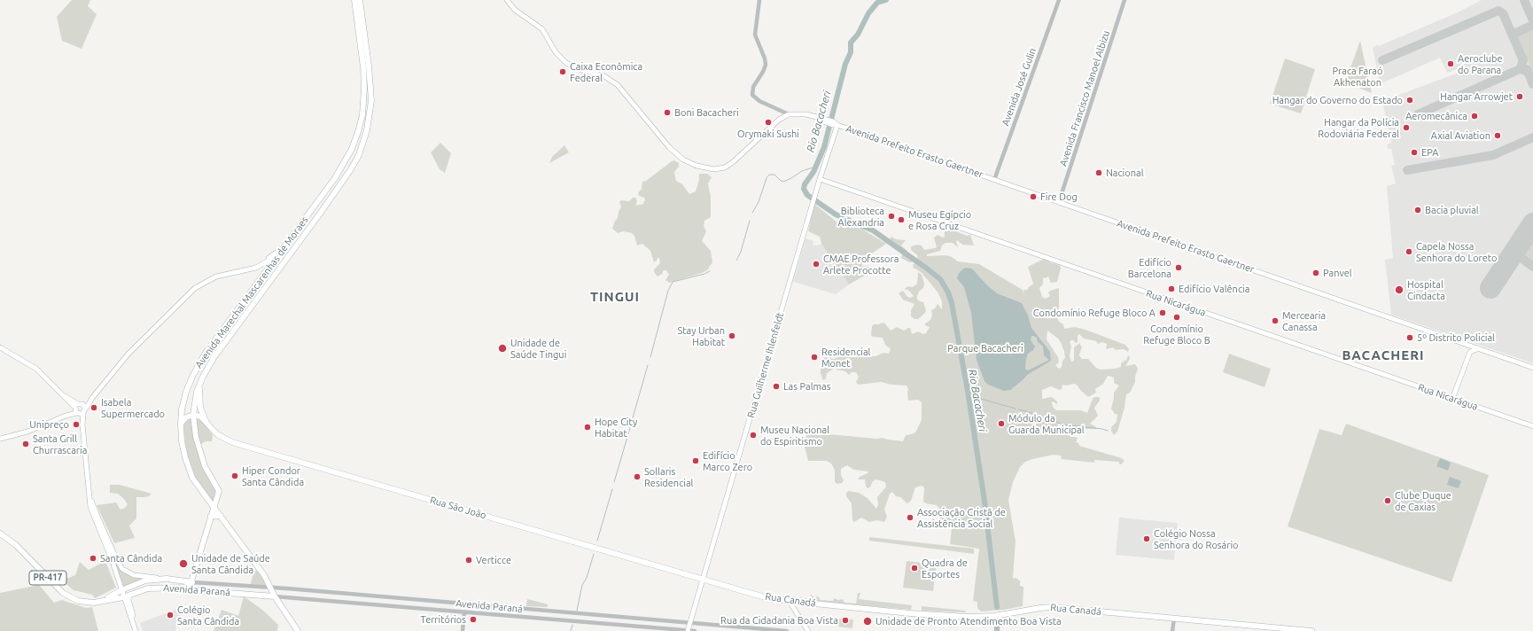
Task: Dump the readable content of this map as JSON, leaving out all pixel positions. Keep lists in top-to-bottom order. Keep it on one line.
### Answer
{"streets":{"main road":["Avenida Prefeito Erasto Gaertner","Avenida Marechal Mascarenhas de Moraes","Rua Nicarágua","Rua Guilherme Ihlenfeldt","Rua São João","PR-417","Avenida Paraná","Rua Canadá"],"street":["Avenida José Gulin","Avenida Francisco Manoel Albizu"]},"crossings":[["Avenida José Gulin","Avenida Prefeito Erasto Gaertner"],["Avenida Francisco Manoel Albizu","Avenida Prefeito Erasto Gaertner"],["Avenida Prefeito Erasto Gaertner","Rua Guilherme Ihlenfeldt"],["Avenida Marechal Mascarenhas de Moraes","Rua São João"],["Avenida Marechal Mascarenhas de Moraes","Avenida Paraná"],["Rua Nicarágua","Rua Guilherme Ihlenfeldt"],["Rua Guilherme Ihlenfeldt","Rua São João"],["Rua Guilherme Ihlenfeldt","Avenida Paraná"],["Rua São João","Rua Canadá"],["PR-417","Avenida Paraná"]],"districts":["TINGUI","BACACHERI"],"water":["Rio Bacacheri"],"parks":["Praca Faraó Akhenaton","Parque Bacacheri"],"places":["Aeroclube do Parana","Caixa Econômica Federal","Hangar Arrowjet","Hangar do Governo do Estado","Boni Bacacheri","Aeromecânica","Orymaki Sushi","Hangar da Polícia Rodoviária Federal","Axial Aviation","EPA","Nacional","Fire Dog","Bacia pluvial","Biblioteca Alexandria","Museu Egípcio e Rosa Cruz","Capela Nossa Senhora do Loreto","CMAE Professora Arlete Procotte","Edifício Barcelona","Panvel","Edifício Valência","Hospital Cindacta","Condomínio Refuge Bloco A","Condomínio Refuge Bloco B","Mercearia Canassa","Stay Urban Habitat","5º Distrito Policial","Unidade de Saúde Tingui","Residencial Monet","Las Palmas","Isabela Supermercado","Módulo da Guarda Municipal","Unipreço","Hope City Habitat","Museu Nacional do Espiritismo","Santa Grill Churrascaria","Edifício Marco Zero","Hiper Condor Santa Cândida","Sollaris Residencial","Clube Duque de Caxias","Associação Cristã de Assistência Social","Colégio Nossa Senhora do Rosário","Santa Cândida","Verticce","Unidade de Saúde Santa Cândida","Quadra de Esportes","Colégio Santa Cândida","Territórios","Rua da Cidadania Boa Vista","Unidade de Pronto Atendimento Boa Vista"]}
